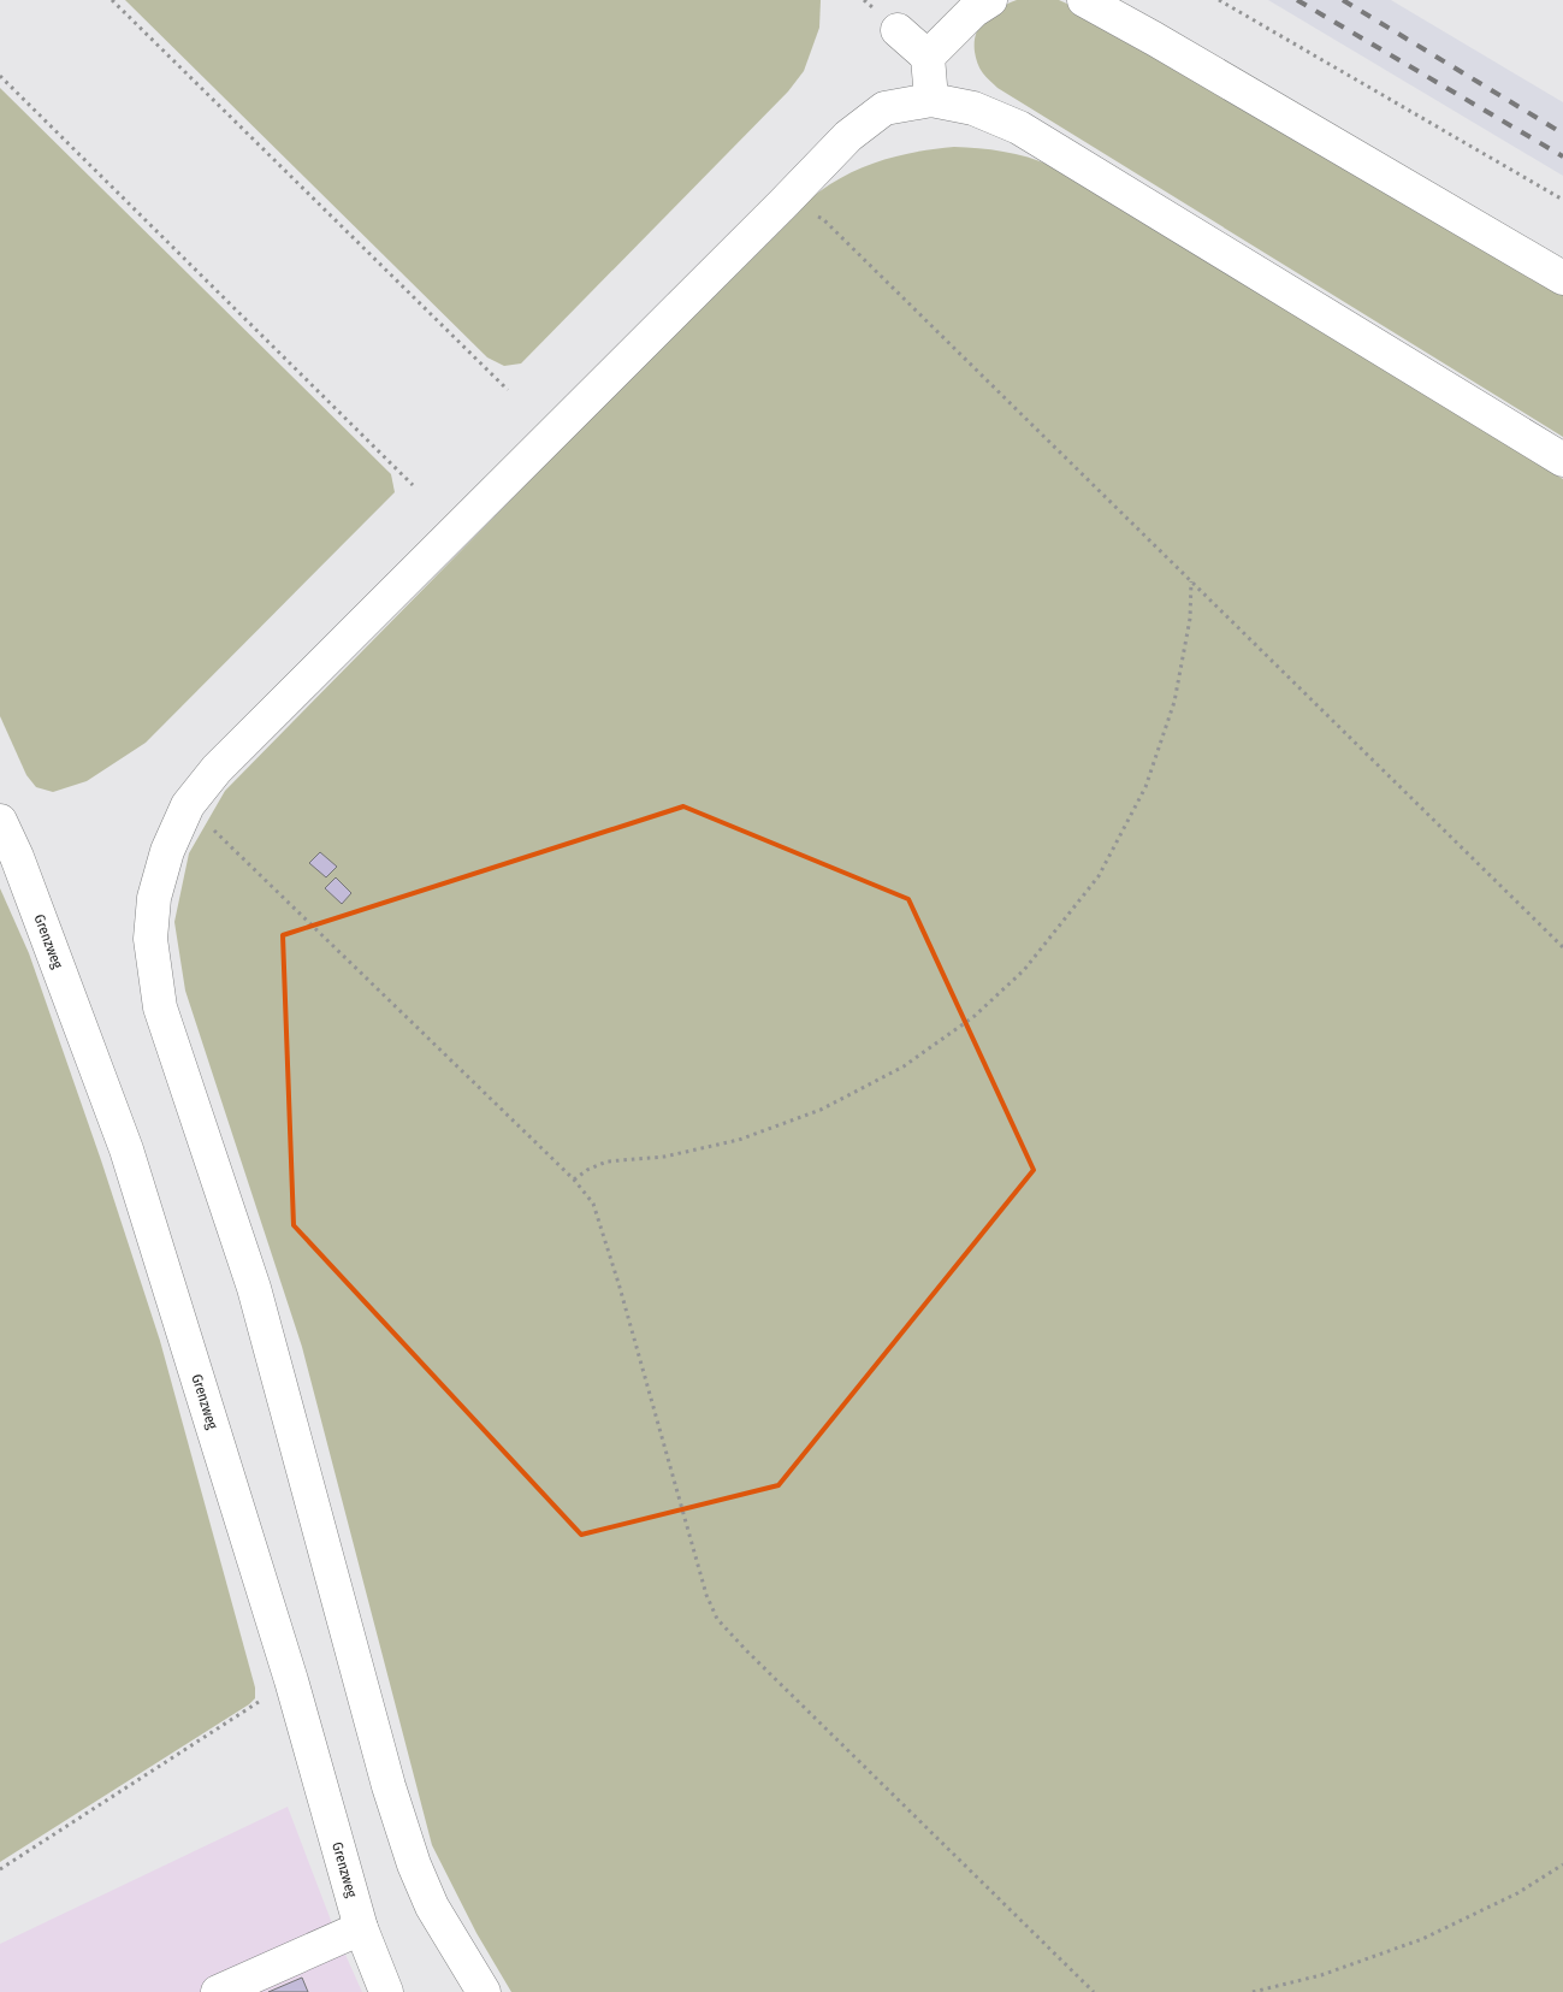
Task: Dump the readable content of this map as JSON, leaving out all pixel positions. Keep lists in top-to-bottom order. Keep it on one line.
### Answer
{"streets":{"street":["Grenzweg"]}}
